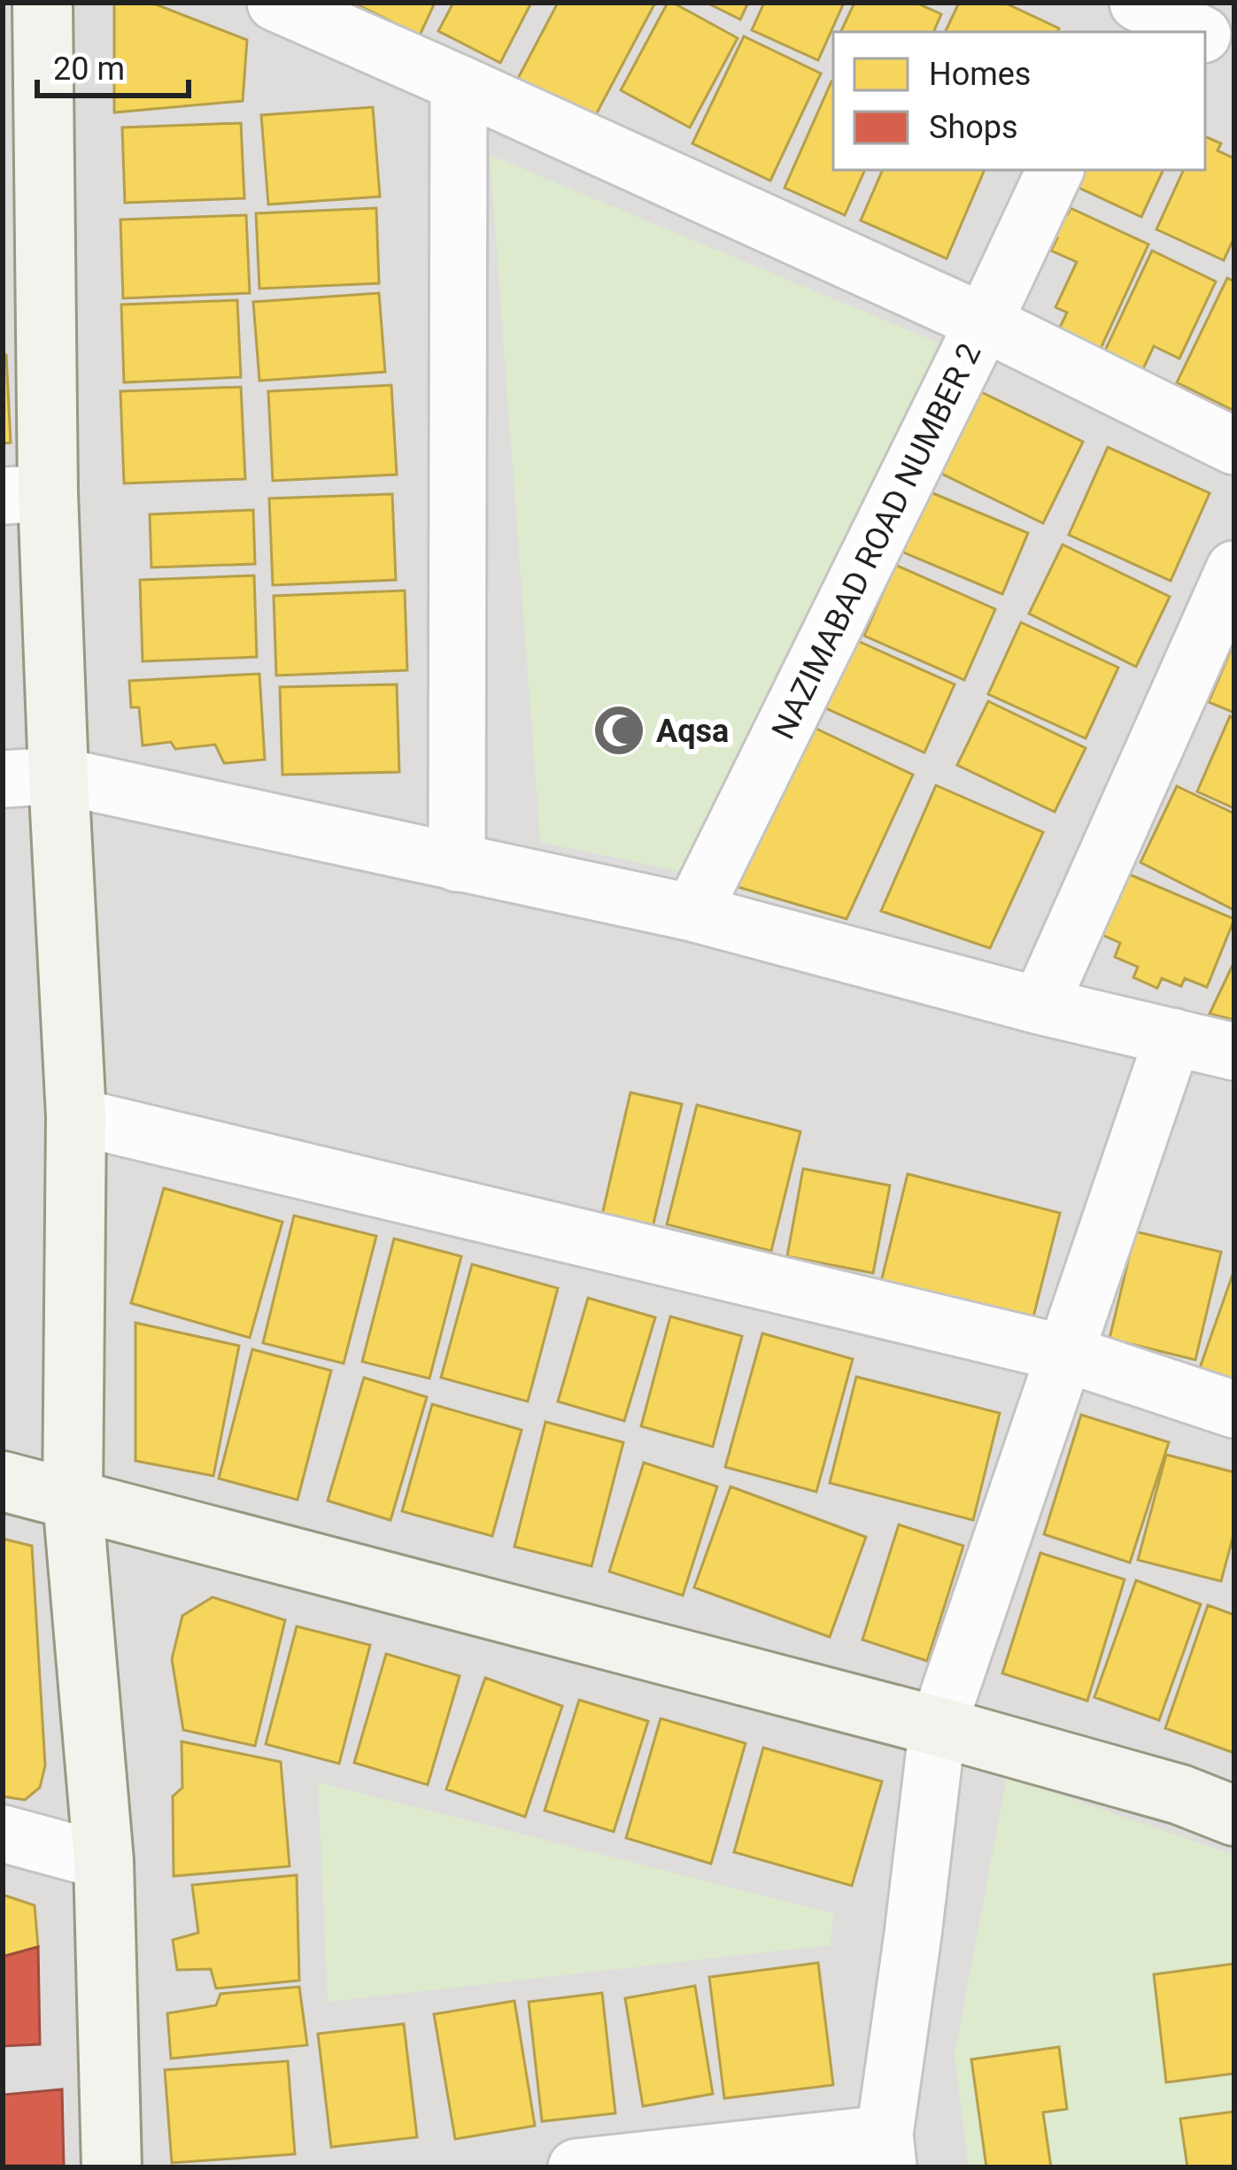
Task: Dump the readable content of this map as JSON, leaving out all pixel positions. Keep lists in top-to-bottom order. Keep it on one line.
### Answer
{"streets":{"street":["NAZIMABAD ROAD NUMBER 2"]},"places":{"mosque":["Aqsa"]},"legend":["Homes","Shops"],"scale_bar":"20 m"}
